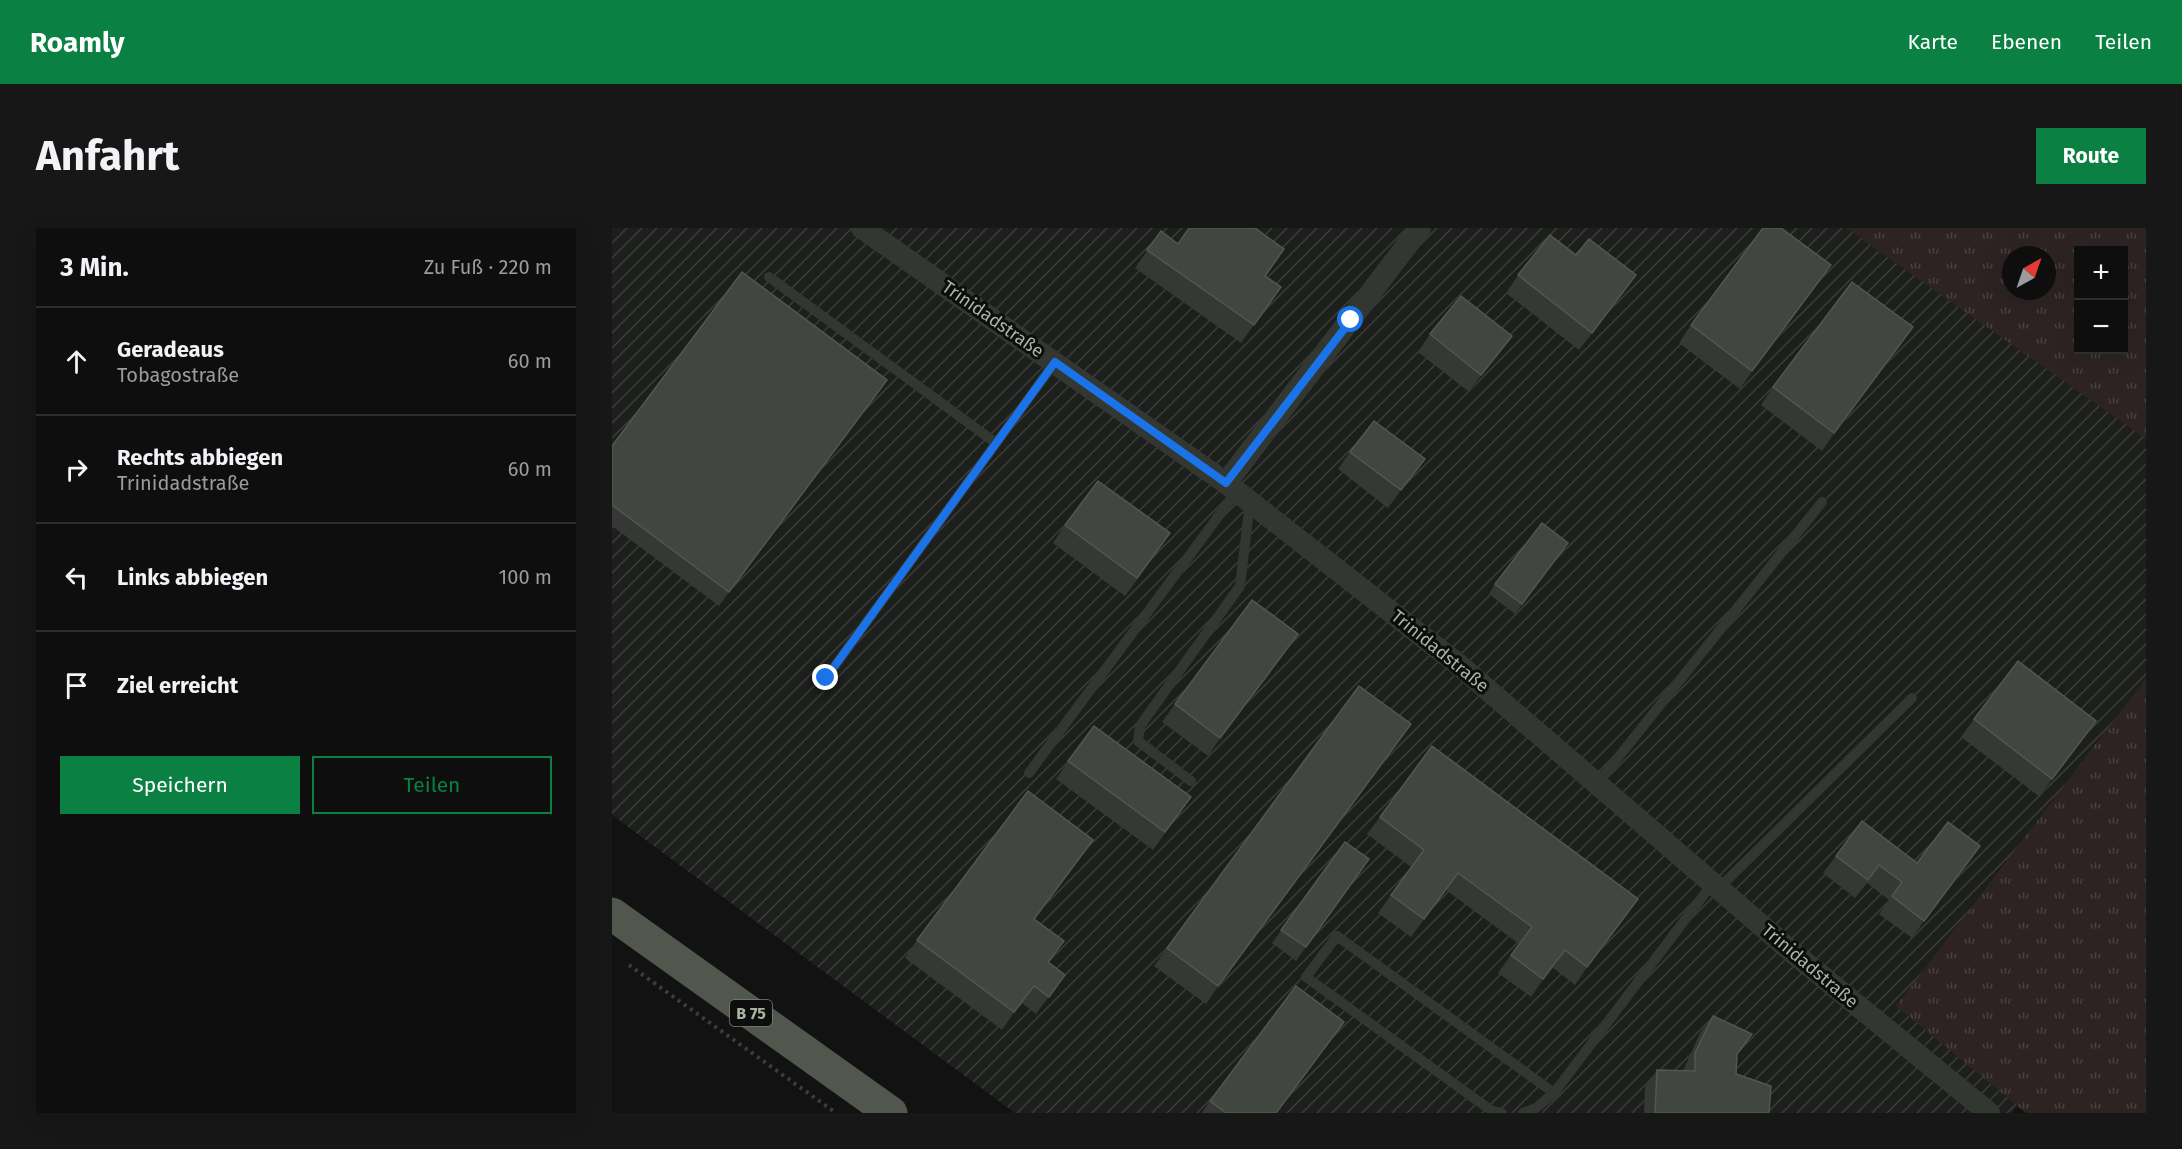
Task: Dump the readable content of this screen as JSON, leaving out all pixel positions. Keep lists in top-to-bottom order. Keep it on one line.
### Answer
{"streets":{"main road":["B 75"],"street":["Trinidadstraße"]},"north":"top right","page":{"header":"Roamly","nav":["Karte","Ebenen","Teilen"],"buttons":["Route",["Speichern","Teilen"]],"title":"Anfahrt","heading":["3 Min.","Zu Fuß · 220 m"],"map_buttons":["+","−"],"list":[["Geradeaus","Tobagostraße","60 m"],["Rechts abbiegen","Trinidadstraße","60 m"],["Links abbiegen","100 m"],"Ziel erreicht"]}}
